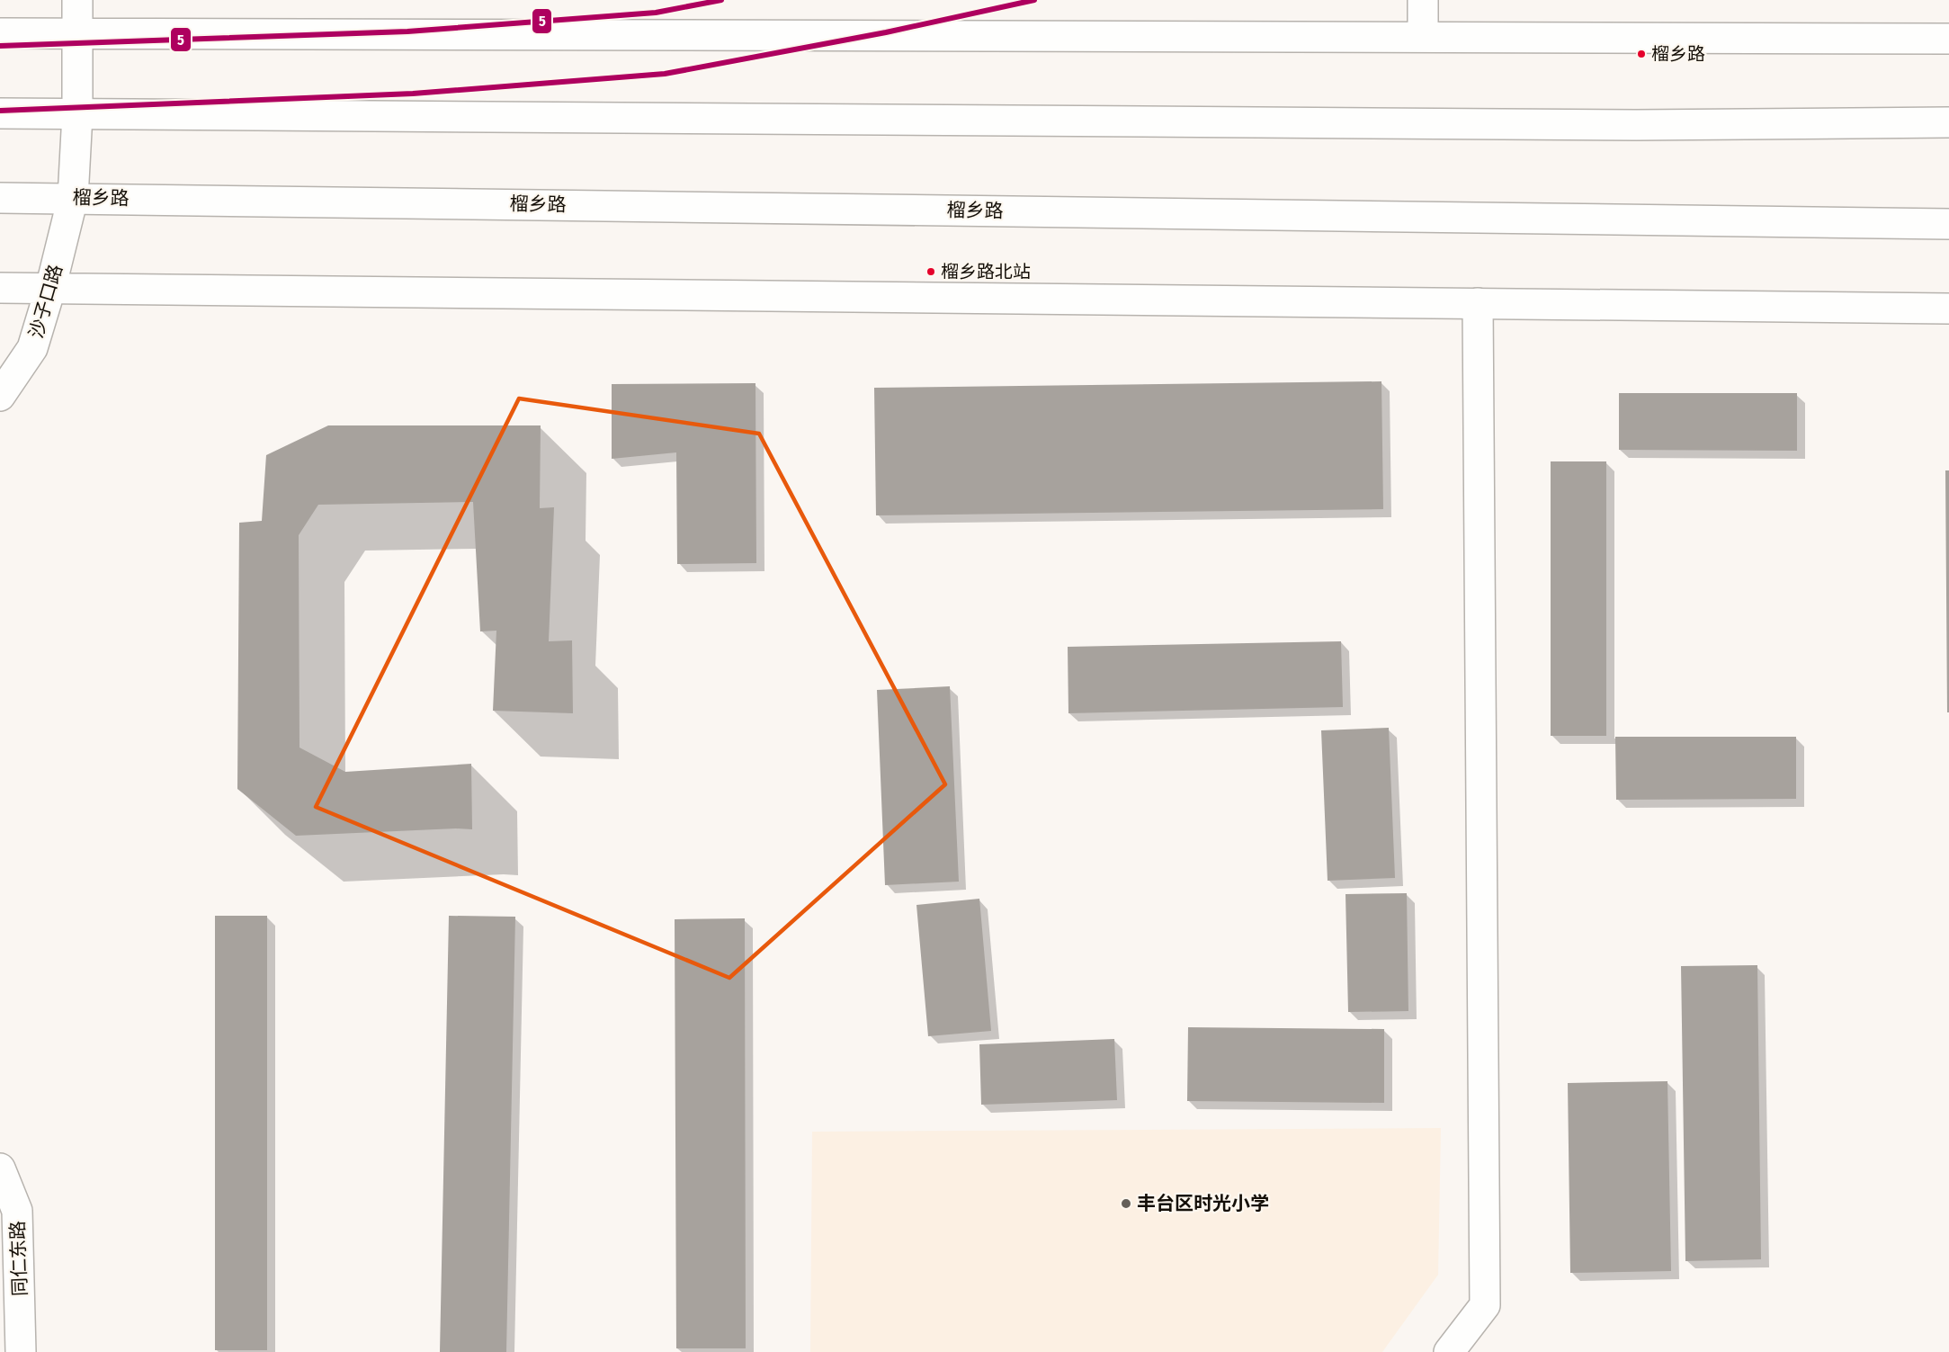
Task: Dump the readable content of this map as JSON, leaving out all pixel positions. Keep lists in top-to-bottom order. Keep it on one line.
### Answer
{"streets":{"street":["榴乡路","沙子口路","同仁东路"]},"crossings":[["榴乡路","沙子口路"]],"places":["榴乡路","榴乡路北站","丰台区时光小学"],"lines":["transit line 5"]}
